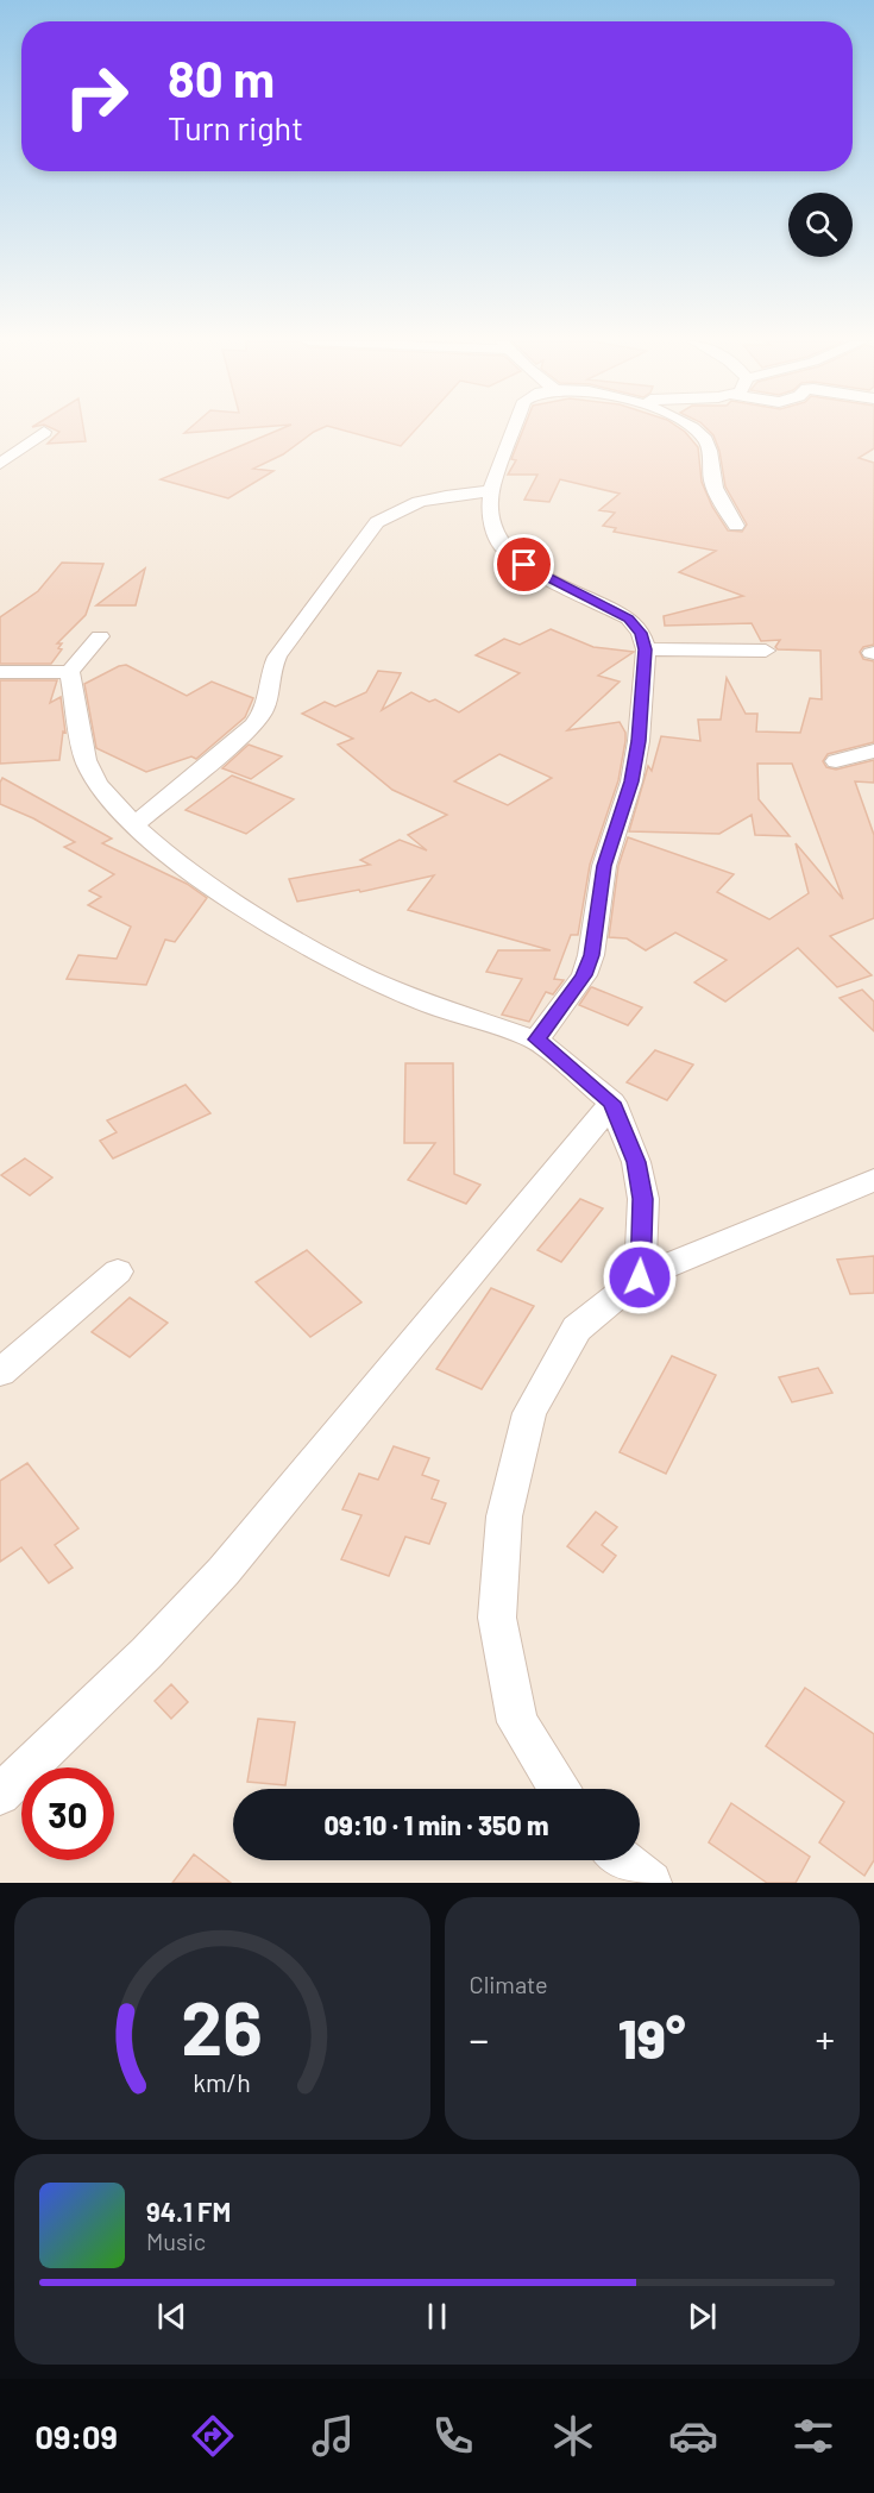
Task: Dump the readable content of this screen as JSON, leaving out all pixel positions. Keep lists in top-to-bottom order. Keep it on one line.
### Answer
{"page":{"turn":["80 m","Turn right"],"limit":"30","trip":"09:10 · 1 min · 350 m","tile":"Climate","heat":["−","19°","+"],"song":["94.1 FM","Music"],"tabs":"09:09","gauge":["26","km/h"]}}
